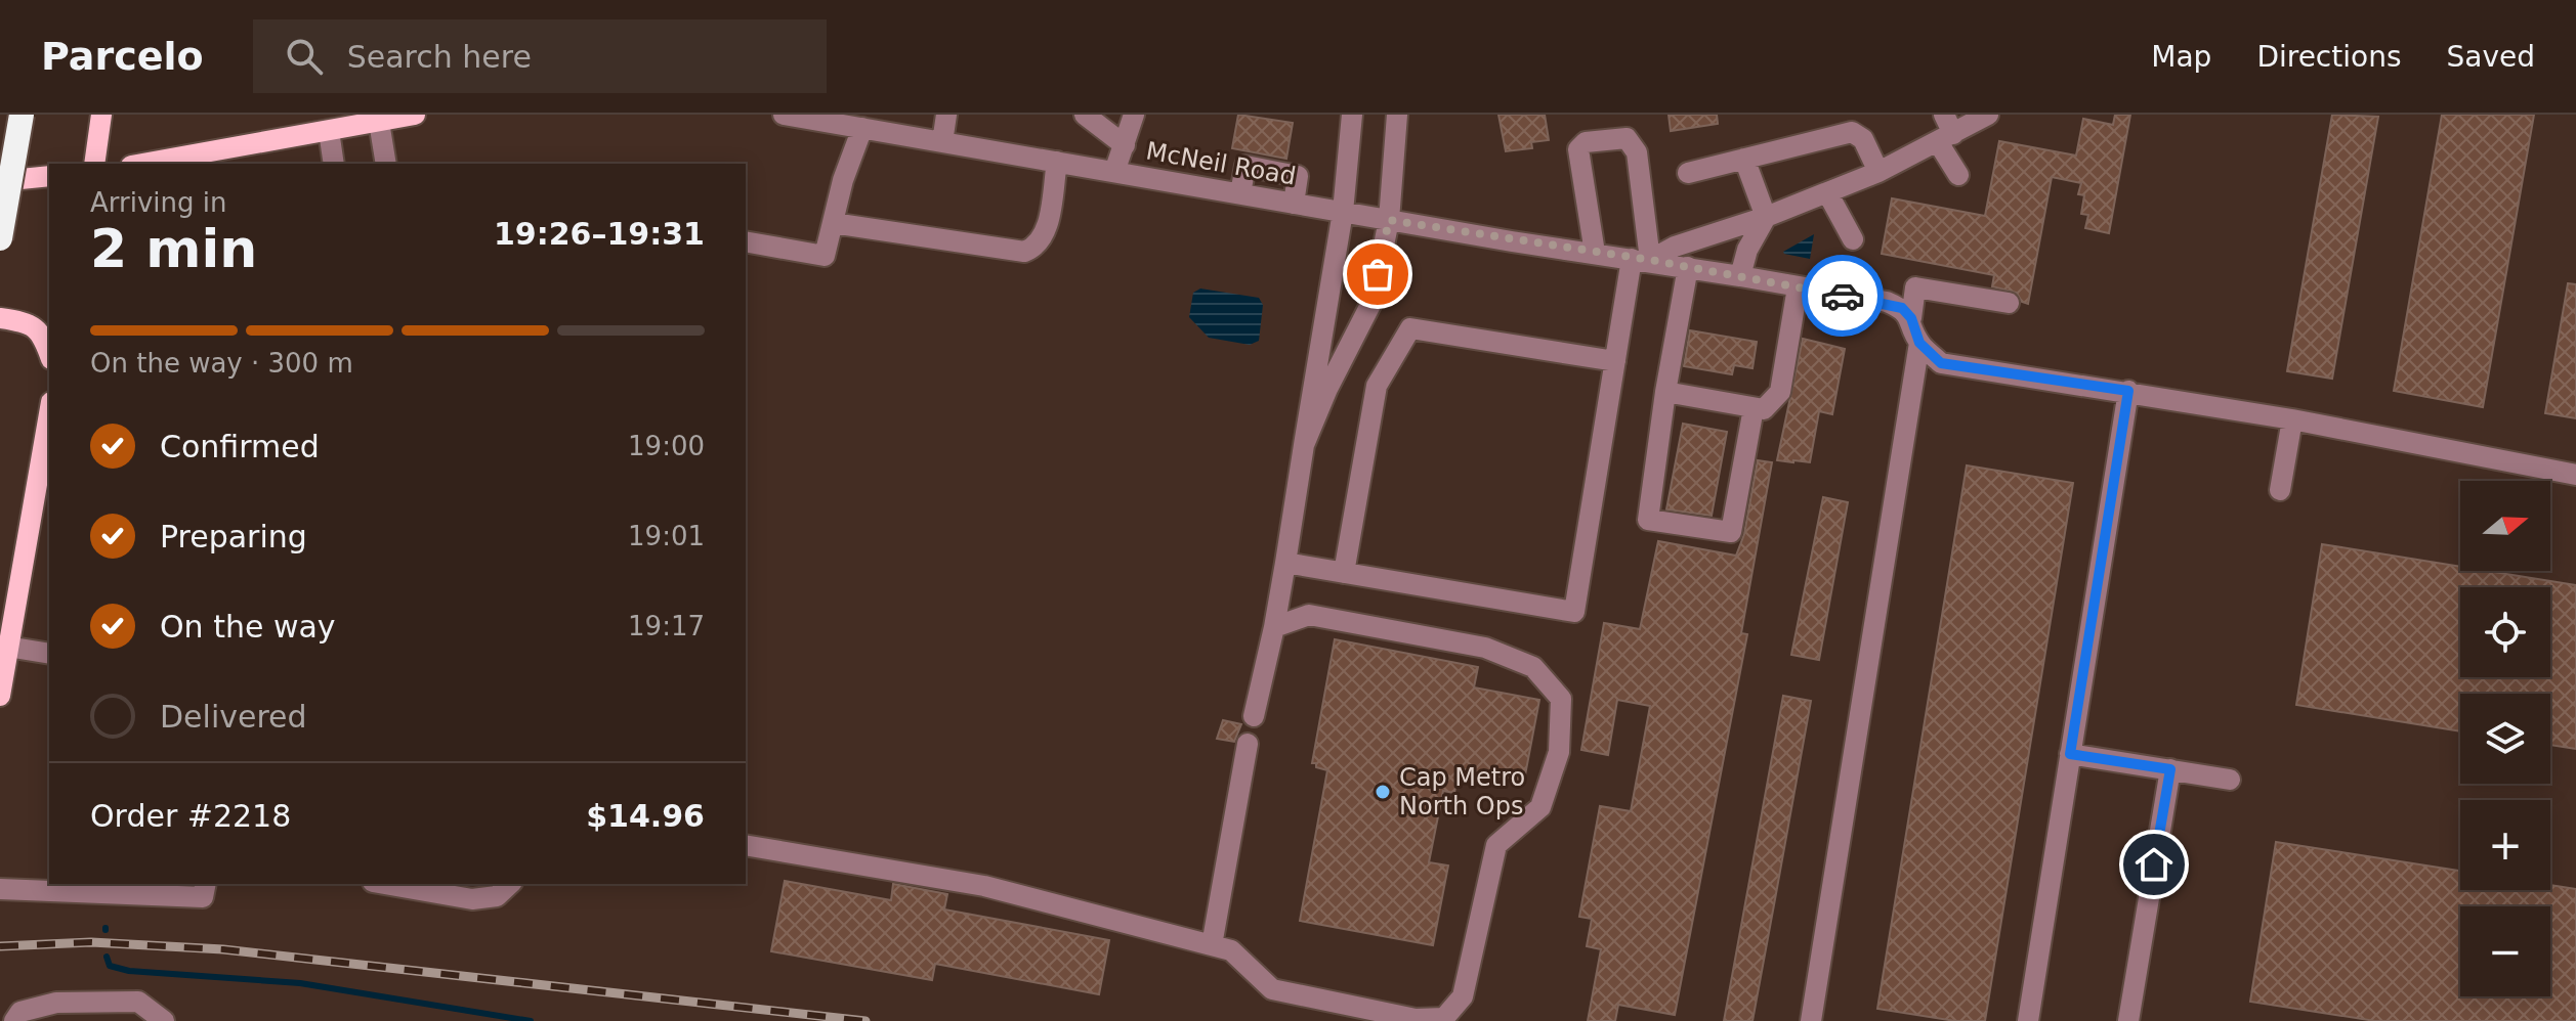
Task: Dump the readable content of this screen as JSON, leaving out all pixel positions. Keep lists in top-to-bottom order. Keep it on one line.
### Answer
{"streets":{"street":["McNeil Road"]},"places":["Cap Metro North Ops"],"north":"right","page":{"header":"Parcelo","search":"Search here","nav":["Map","Directions","Saved"],"heading":["2 min","Arriving in","19:26–19:31"],"panel":["Order #2218","$14.96"],"bar":"On the way · 300 m","list":[["Confirmed","19:00"],["Preparing","19:01"],["On the way","19:17"],"Delivered"],"map_buttons":["+","−"]}}
